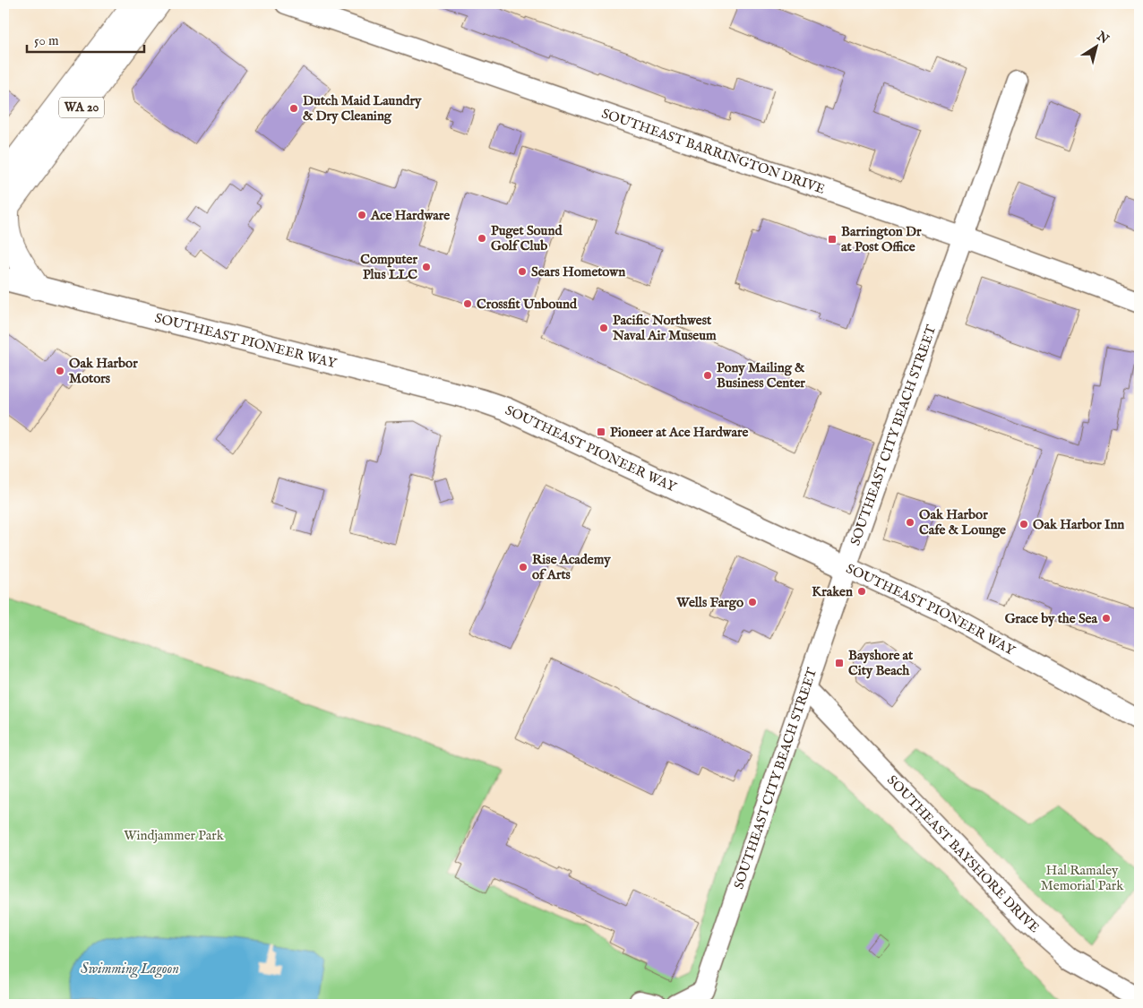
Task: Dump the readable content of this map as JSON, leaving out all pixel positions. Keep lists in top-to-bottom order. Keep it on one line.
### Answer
{"streets":{"main road":["WA 20","SOUTHEAST PIONEER WAY"],"street":["SOUTHEAST BARRINGTON DRIVE","SOUTHEAST CITY BEACH STREET","SOUTHEAST BAYSHORE DRIVE"]},"crossings":[["SOUTHEAST BARRINGTON DRIVE","SOUTHEAST CITY BEACH STREET"],["SOUTHEAST PIONEER WAY","SOUTHEAST CITY BEACH STREET"],["SOUTHEAST CITY BEACH STREET","SOUTHEAST BAYSHORE DRIVE"]],"water":["Swimming Lagoon"],"parks":["Windjammer Park","Hal Ramaley Memorial Park"],"places":{"other":["Dutch Maid Laundry & Dry Cleaning","Ace Hardware","Puget Sound Golf Club","Computer Plus LLC","Sears Hometown","Crossfit Unbound","Pacific Northwest Naval Air Museum","Oak Harbor Motors","Pony Mailing & Business Center","Oak Harbor Cafe & Lounge","Oak Harbor Inn","Rise Academy of Arts","Kraken","Wells Fargo","Grace by the Sea"],"transit":["Barrington Dr at Post Office","Pioneer at Ace Hardware","Bayshore at City Beach"]},"scale_bar":"50 m","north":"top right"}
